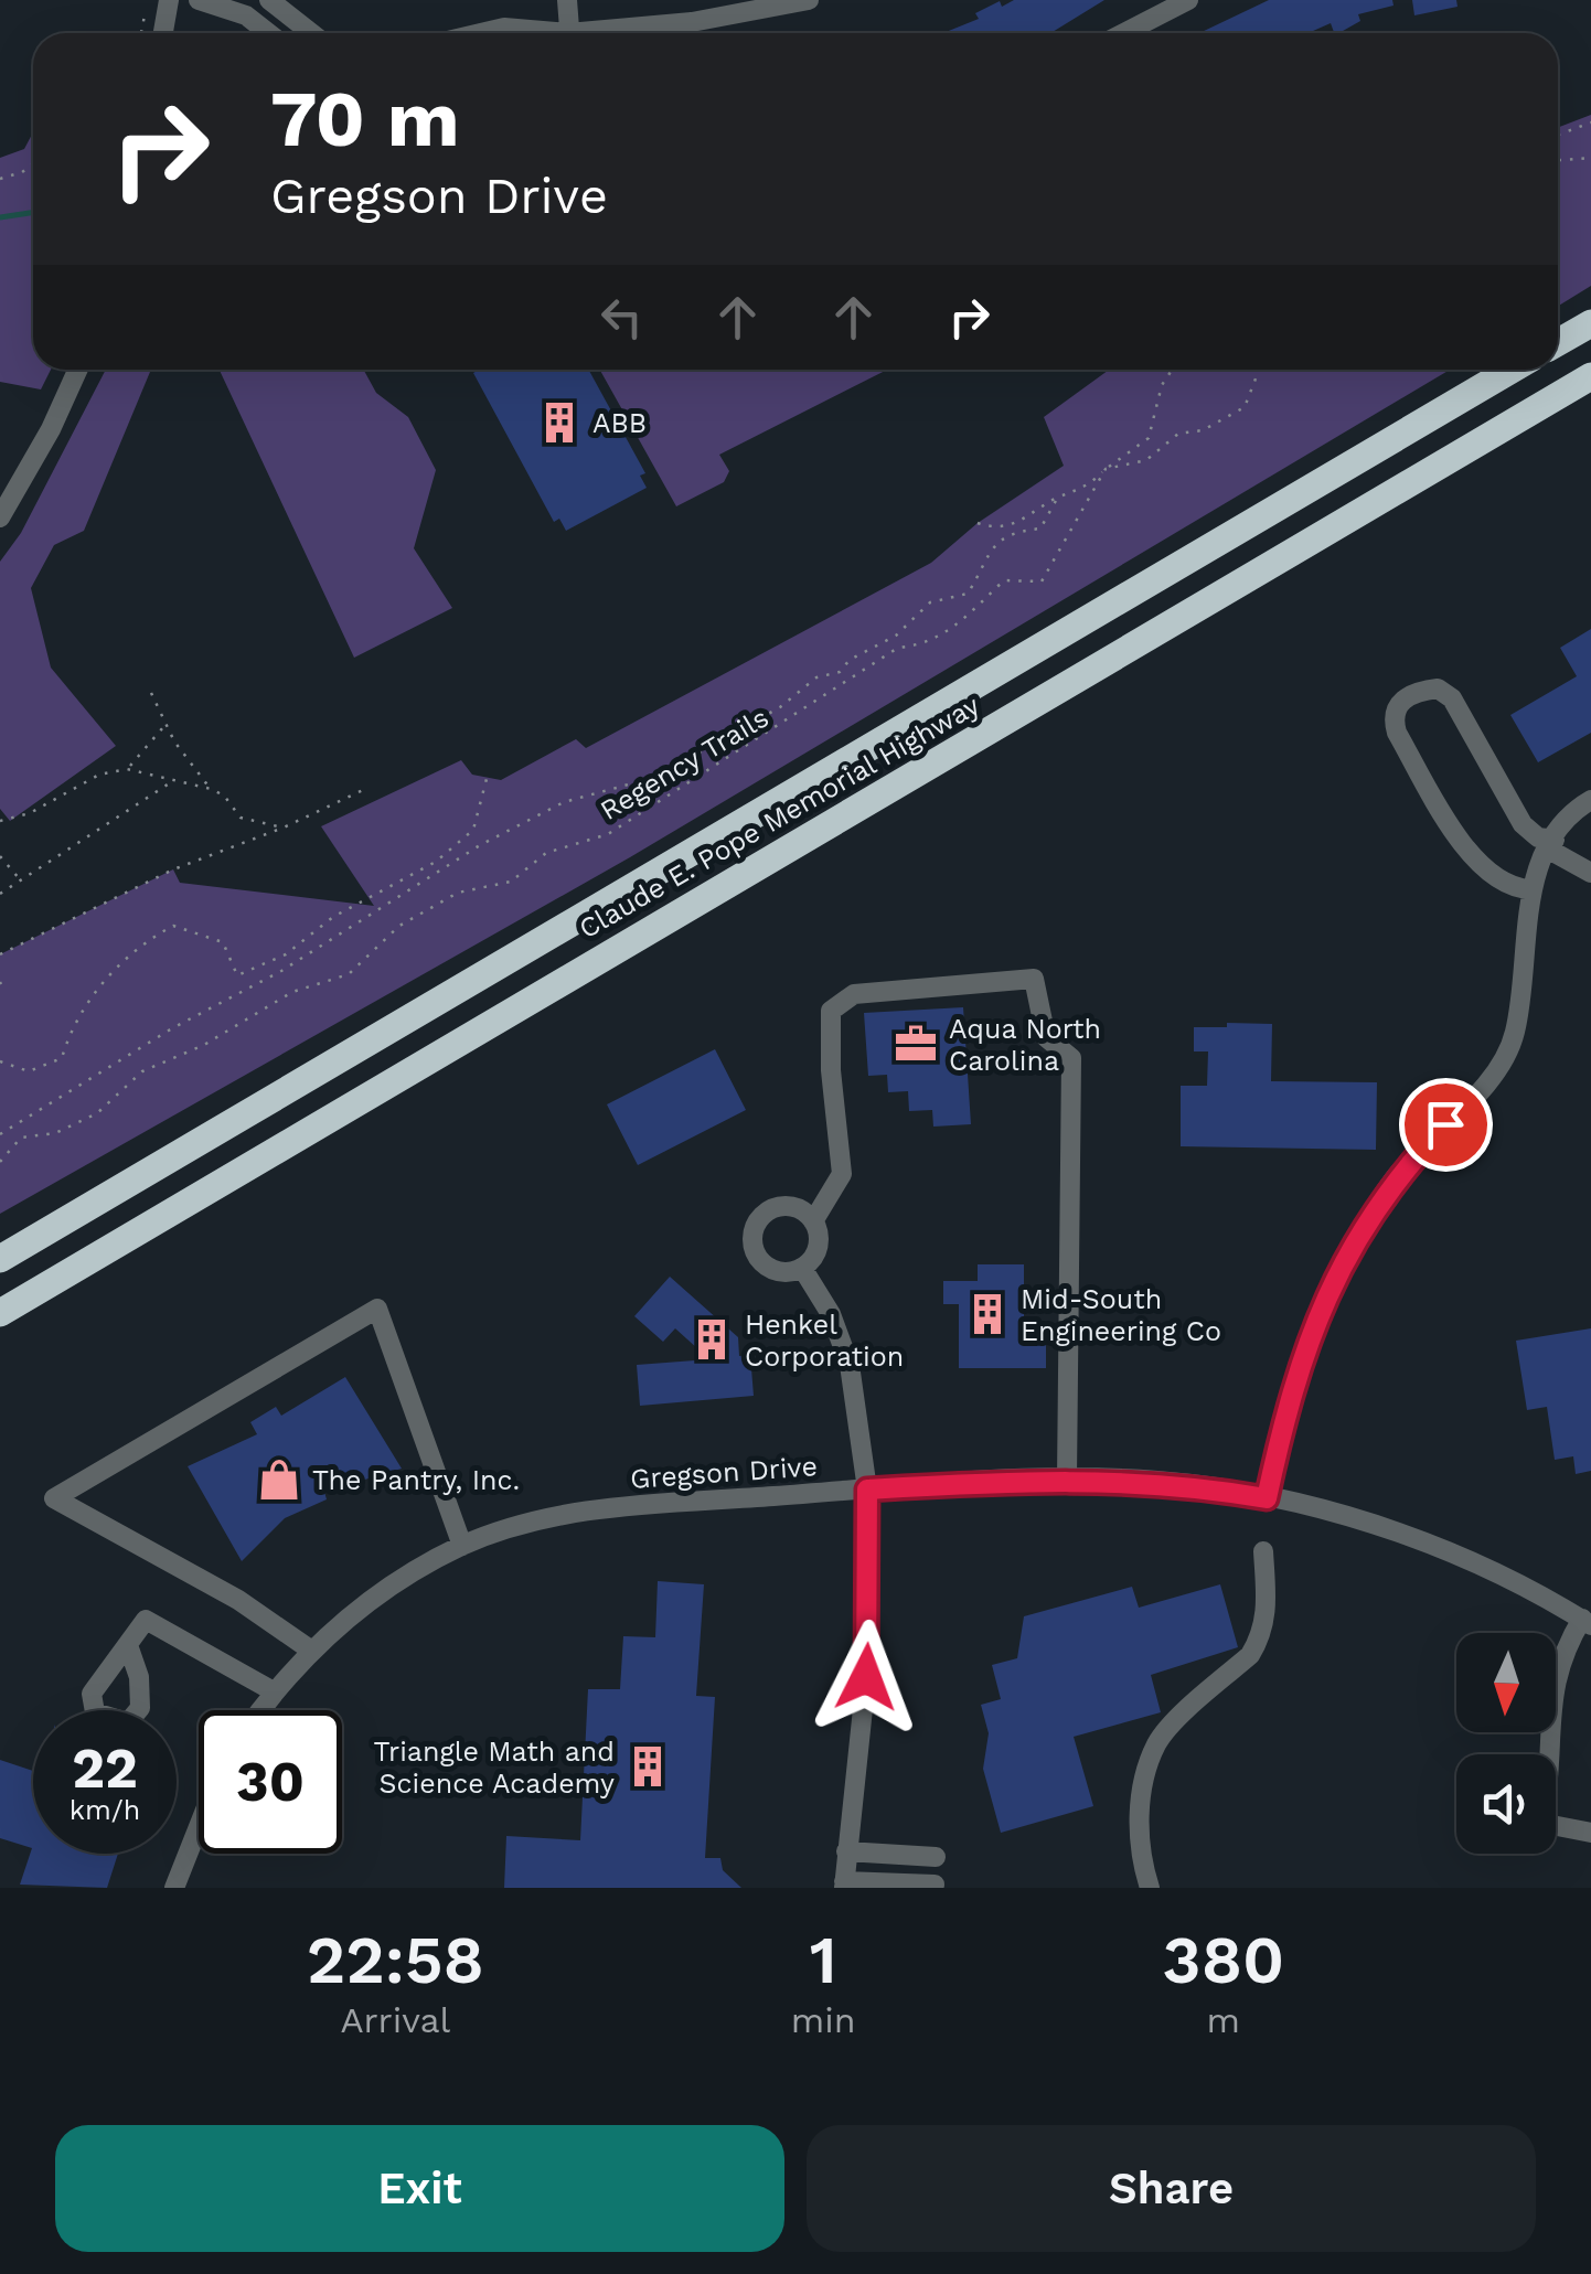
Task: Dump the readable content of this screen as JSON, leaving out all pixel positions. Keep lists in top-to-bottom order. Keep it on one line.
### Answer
{"streets":{"highway":["Claude E. Pope Memorial Highway"],"street":["Gregson Drive"],"path":["Regency Trails"]},"places":{"building":["ABB","Mid-South Engineering Co","Henkel Corporation","Triangle Math and Science Academy"],"office":["Aqua North Carolina"],"shop":["The Pantry, Inc."]},"north":"bottom","page":{"turn":["70 m","Gregson Drive"],"speed":"22 km/h","limit":"30","eta":["22:58","Arrival","1","min","380","m"],"buttons":["Exit","Share"]}}
